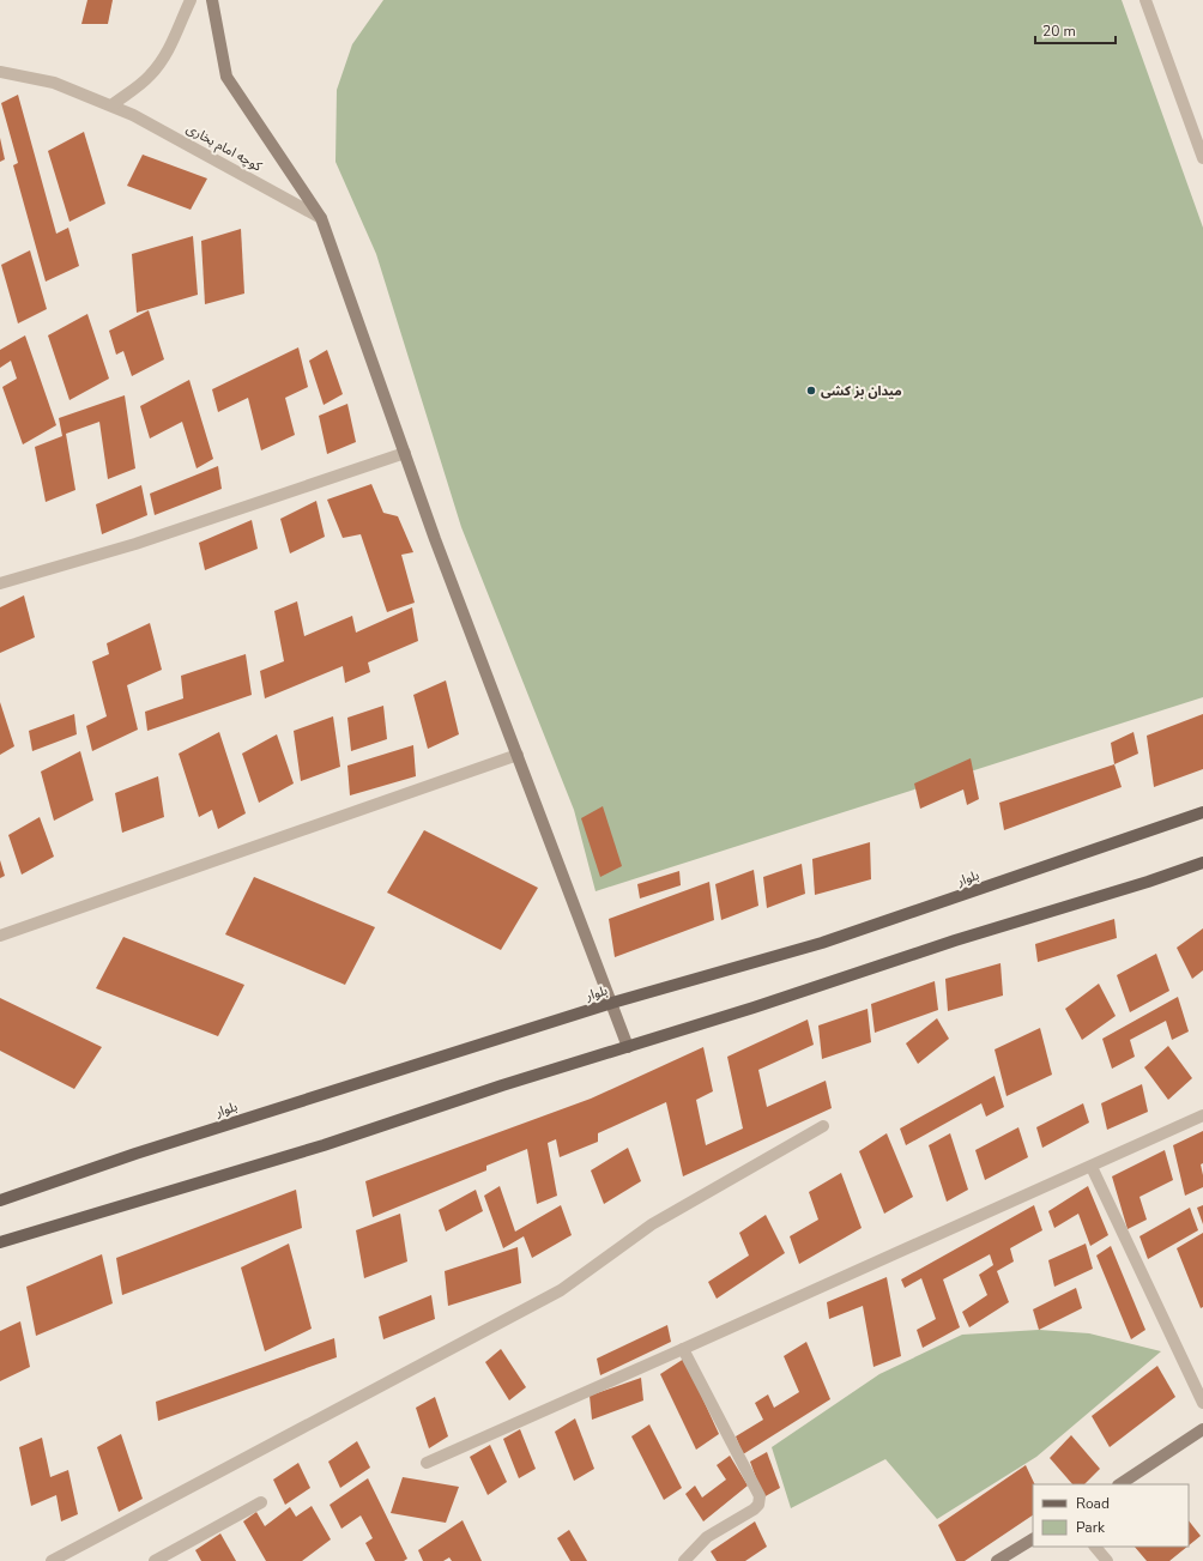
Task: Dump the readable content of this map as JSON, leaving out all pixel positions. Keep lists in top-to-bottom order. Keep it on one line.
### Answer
{"streets":{"main road":["بلوار"],"street":["کوچه امام بخاری"]},"places":["میدان بز کشی"],"legend":["Road","Park"],"scale_bar":"20 m"}
